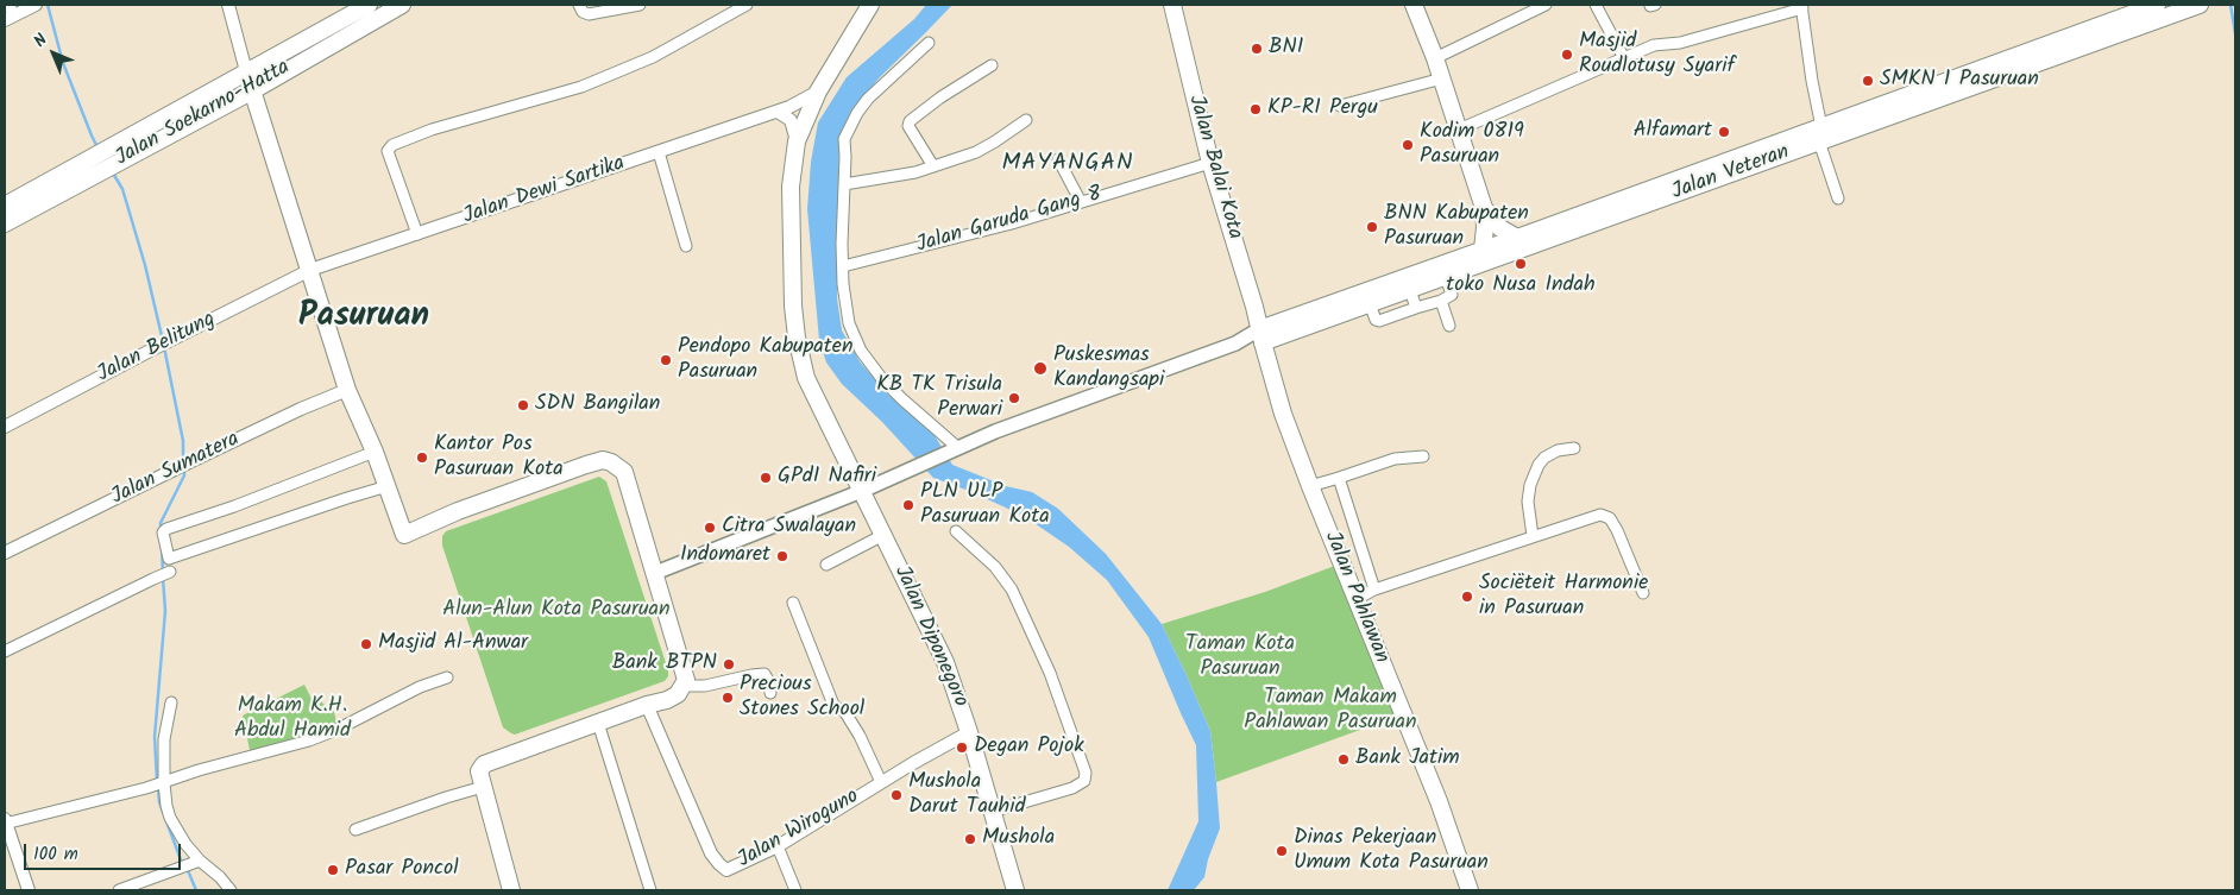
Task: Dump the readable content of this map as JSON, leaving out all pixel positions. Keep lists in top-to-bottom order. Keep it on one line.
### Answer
{"streets":{"main road":["Jalan Soekarno-Hatta","Jalan Balai Kota","Jalan Veteran","Jalan Pahlawan","Jalan Diponegoro"],"street":["Jalan Dewi Sartika","Jalan Garuda Gang 8","Jalan Belitung","Jalan Sumatera","Jalan Wiroguno"]},"crossings":[["Jalan Balai Kota","Jalan Veteran"],["Jalan Balai Kota","Jalan Garuda Gang 8"],["Jalan Balai Kota","Jalan Pahlawan"],["Jalan Dewi Sartika","Jalan Belitung"],["Jalan Dewi Sartika","Jalan Diponegoro"],["Jalan Diponegoro","Jalan Wiroguno"]],"districts":["MAYANGAN","Pasuruan"],"parks":["Alun-Alun Kota Pasuruan","Taman Kota Pasuruan","Taman Makam Pahlawan Pasuruan","Makam K.H. Abdul Hamid"],"places":["BNI","Masjid Roudlotusy Syarif","SMKN 1 Pasuruan","KP-RI Pergu","Alfamart","Kodim 0819 Pasuruan","BNN Kabupaten Pasuruan","toko Nusa Indah","Pendopo Kabupaten Pasuruan","Puskesmas Kandangsapi","KB TK Trisula Perwari","SDN Bangilan","Kantor Pos Pasuruan Kota","GPdI Nafiri","PLN ULP Pasuruan Kota","Citra Swalayan","Indomaret","Sociëteit Harmonie in Pasuruan","Masjid Al-Anwar","Bank BTPN","Precious Stones School","Degan Pojok","Bank Jatim","Mushola Darut Tauhid","Mushola","Dinas Pekerjaan Umum Kota Pasuruan","Pasar Poncol"],"scale_bar":"100 m","north":"top left"}
